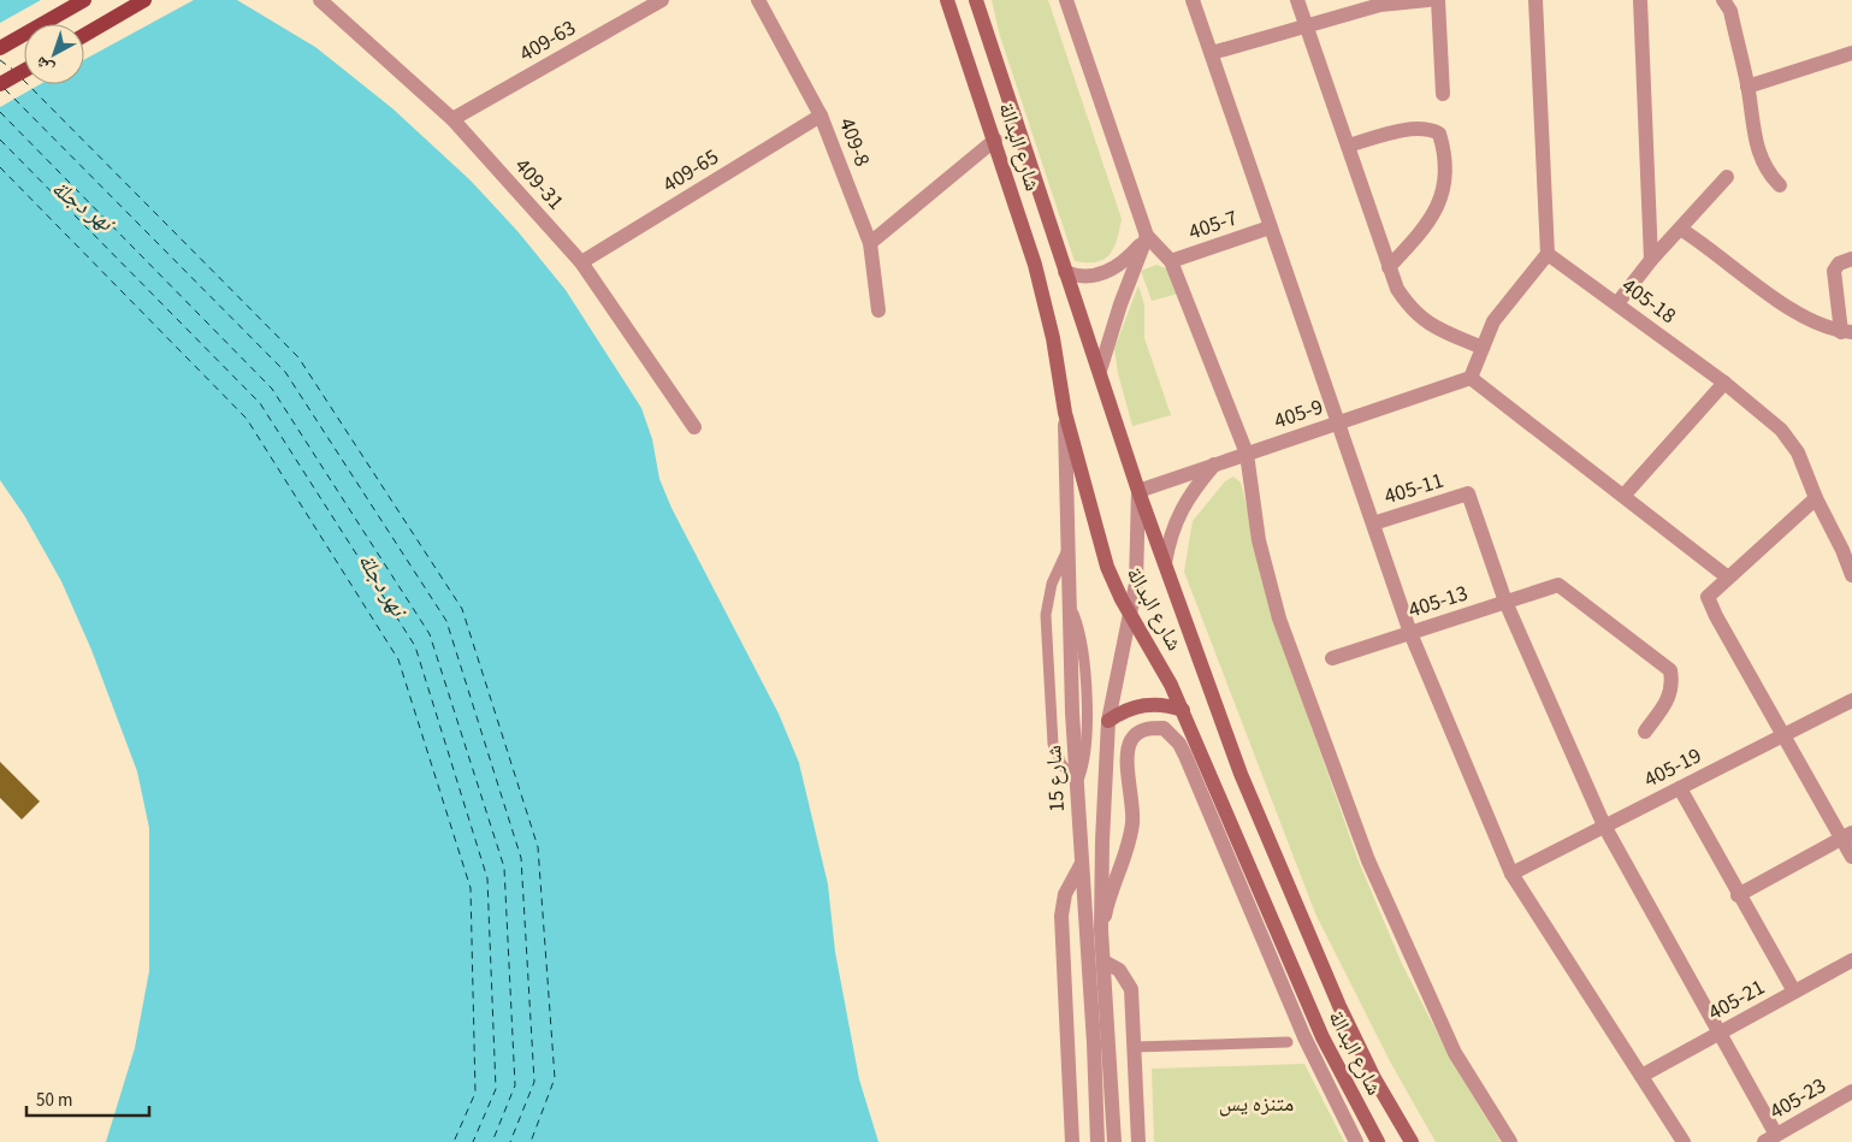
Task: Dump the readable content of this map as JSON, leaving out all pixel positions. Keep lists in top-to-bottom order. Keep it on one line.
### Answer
{"streets":{"main road":["شارع البدالة"],"street":["409-63","409-8","409-65","409-31","405-7","405-18","405-9","405-11","405-13","405-19","شارع 15","405-21","405-23"]},"crossings":[["409-63","409-31"],["409-8","409-65"],["شارع البدالة","405-9"],["شارع البدالة","شارع 15"],["409-65","409-31"],["405-11","405-13"]],"water":["نهر دجلة"],"parks":["متنزه يس"],"scale_bar":"50 m","north":"bottom left"}
